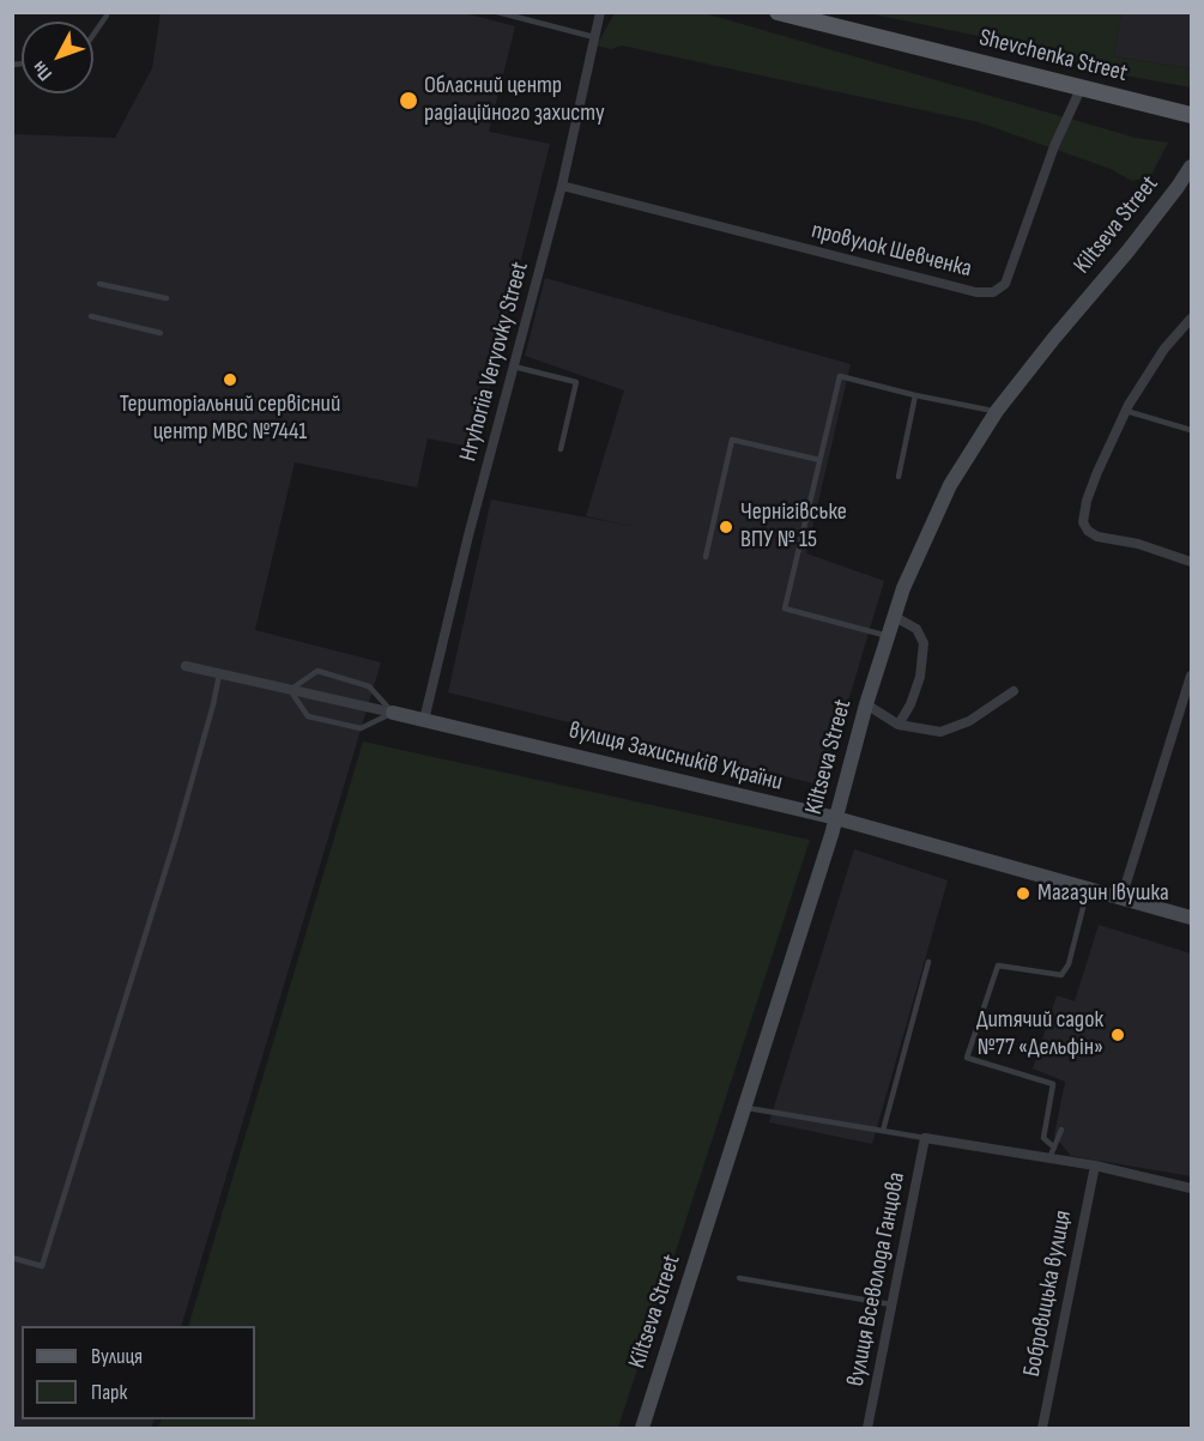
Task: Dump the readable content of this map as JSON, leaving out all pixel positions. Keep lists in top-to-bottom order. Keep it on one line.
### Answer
{"streets":{"main road":["Shevchenka Street","Kiltseva Street","вулиця Захисників України"],"street":["провулок Шевченка","Hryhoriia Veryovky Street","вулиця Всеволода Ганцова","Бобровицька вулиця"]},"crossings":[["Shevchenka Street","провулок Шевченка"],["Kiltseva Street","вулиця Захисників України"],["провулок Шевченка","Hryhoriia Veryovky Street"],["Hryhoriia Veryovky Street","вулиця Захисників України"]],"places":["Обласний центр радіаційного захисту","Територіальний сервісний центр МВС №7441","Чернігівське ВПУ № 15","Магазин Івушка","Дитячий садок №77 «Дельфін»"],"legend":["Вулиця","Парк"],"north":"bottom left"}
